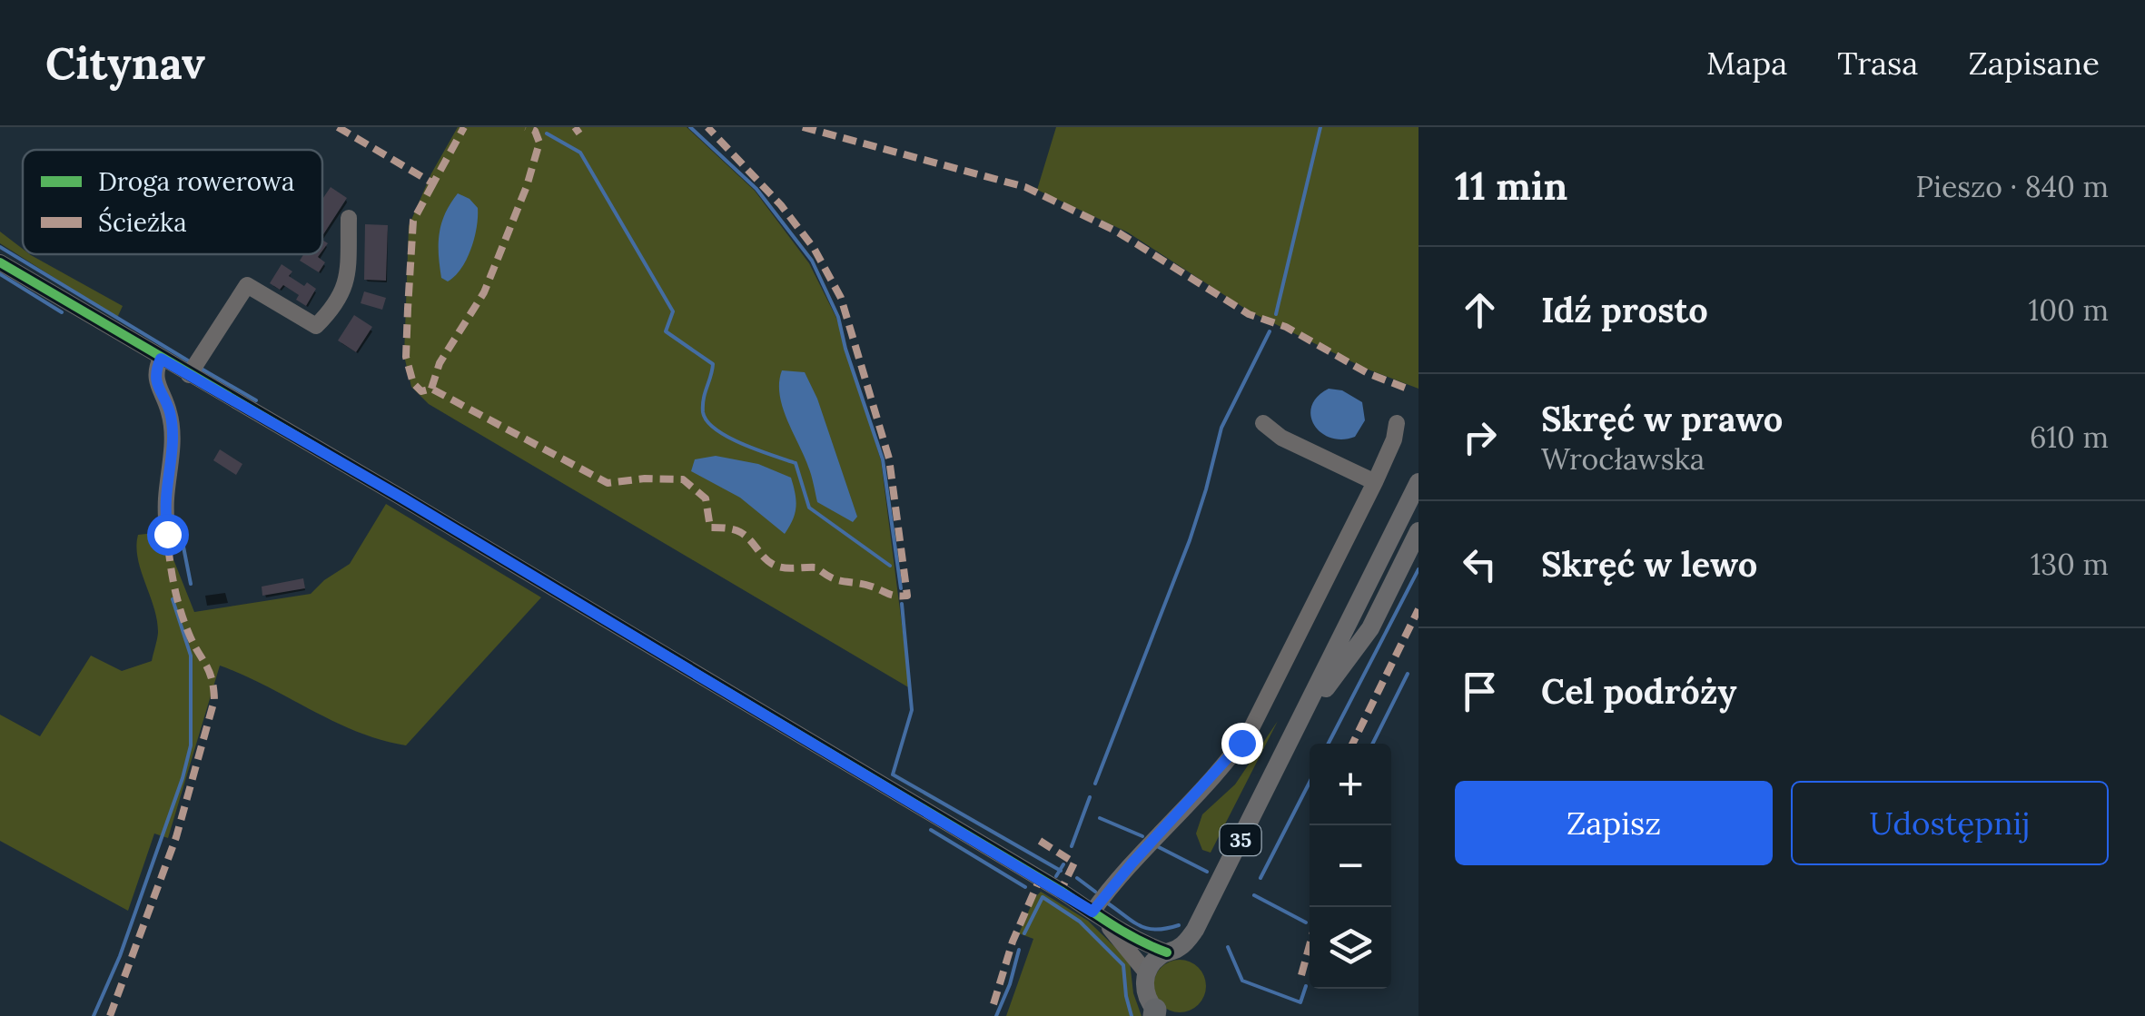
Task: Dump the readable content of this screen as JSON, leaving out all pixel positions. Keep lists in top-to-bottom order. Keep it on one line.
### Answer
{"streets":{"main road":["35"]},"legend":["Droga rowerowa","Ścieżka"],"page":{"header":"Citynav","nav":["Mapa","Trasa","Zapisane"],"heading":["11 min","Pieszo · 840 m"],"list":[["Idź prosto","100 m"],["Skręć w prawo","Wrocławska","610 m"],["Skręć w lewo","130 m"],"Cel podróży"],"map_buttons":["+","−"],"buttons":["Zapisz","Udostępnij"]}}
